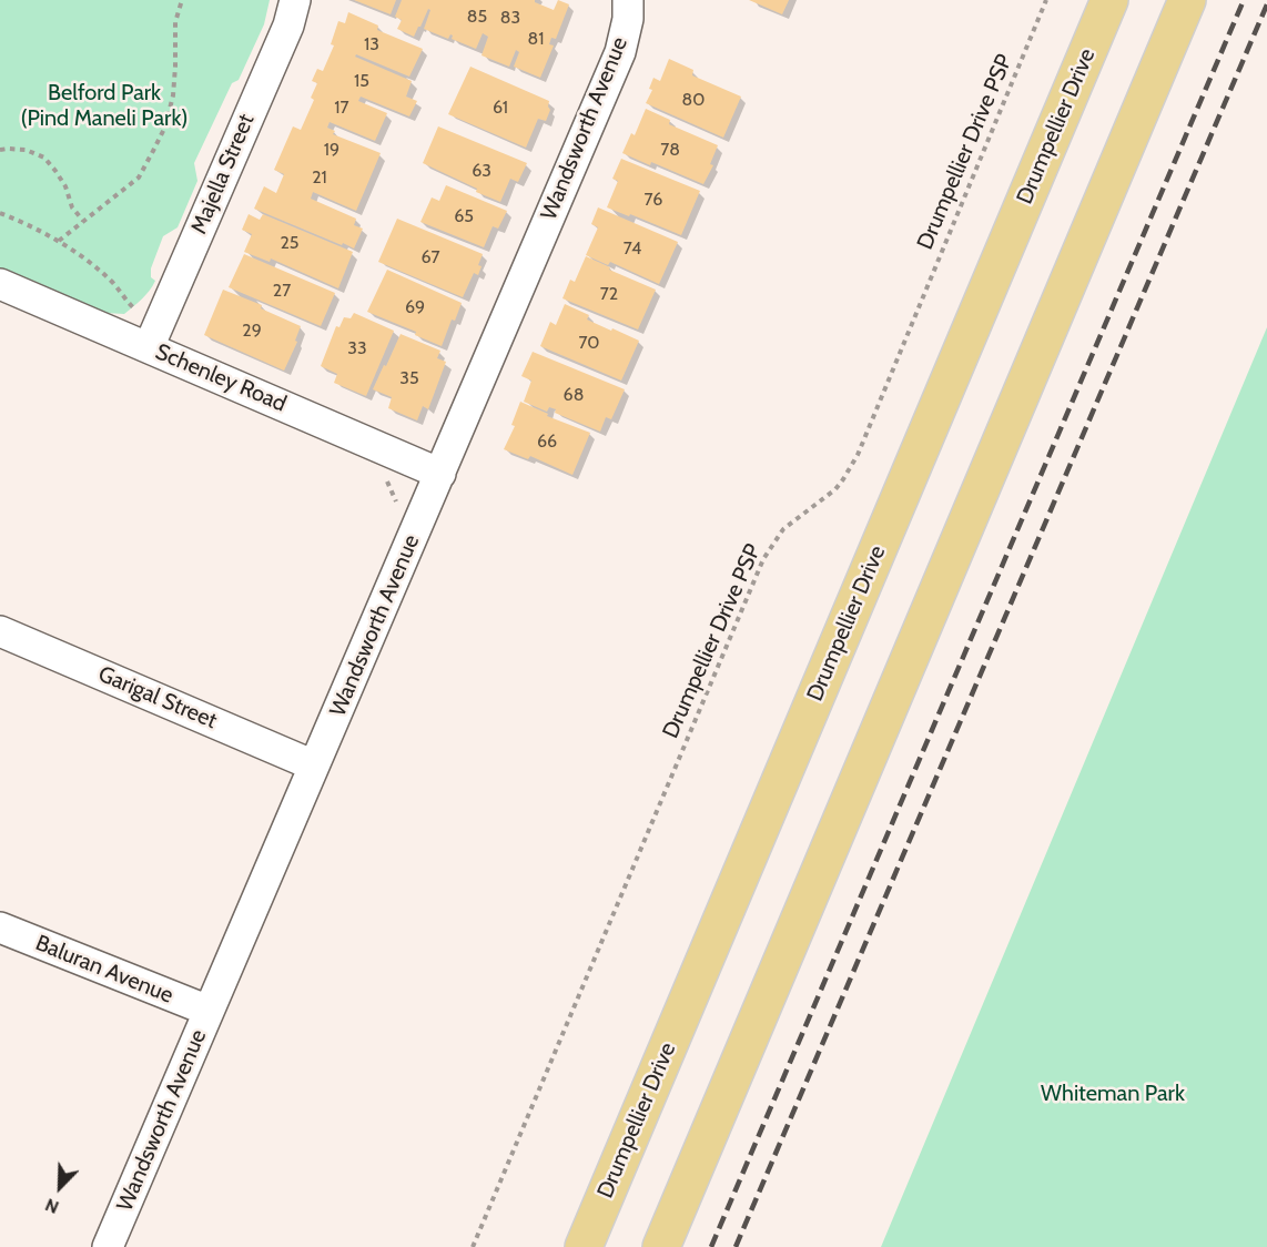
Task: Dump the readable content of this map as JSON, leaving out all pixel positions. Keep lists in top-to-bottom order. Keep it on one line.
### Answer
{"streets":{"main road":["Drumpellier Drive"],"street":["Wandsworth Avenue","Majella Street","Schenley Road","Garigal Street","Baluran Avenue"],"path":["Drumpellier Drive PSP"]},"crossings":[["Wandsworth Avenue","Schenley Road"],["Wandsworth Avenue","Garigal Street"],["Wandsworth Avenue","Baluran Avenue"],["Majella Street","Schenley Road"]],"parks":["Belford Park (Pind Maneli Park)","Whiteman Park"],"house_numbers":["85","83","81","13","15","80","17","61","19","78","63","21","76","65","25","74","67","27","72","69","29","70","33","35","68","66"],"north":"bottom left"}
